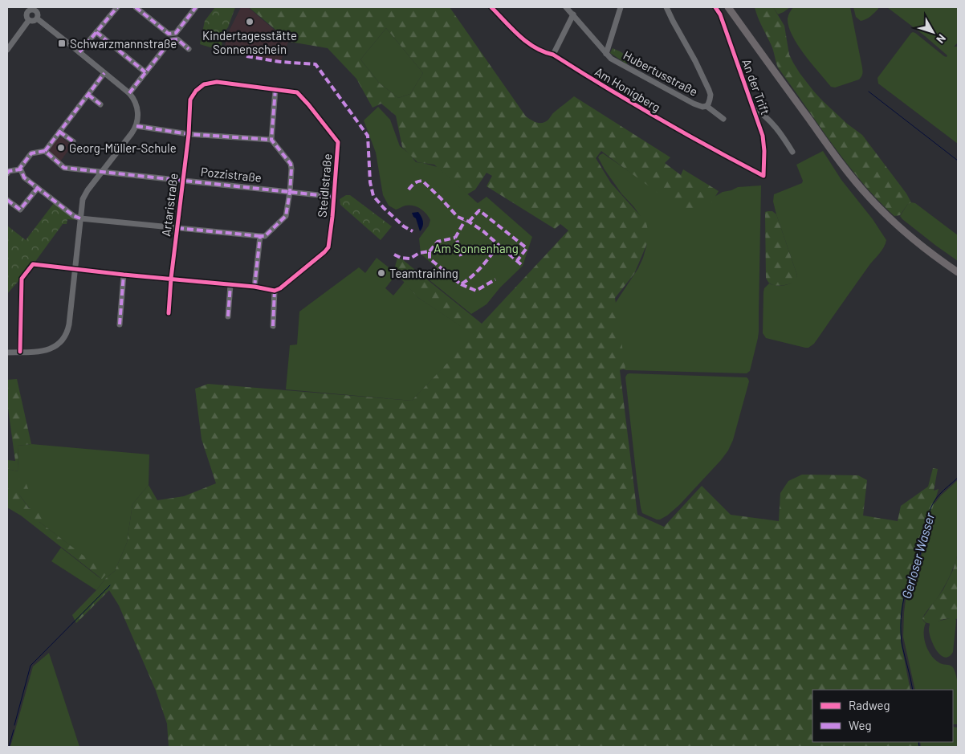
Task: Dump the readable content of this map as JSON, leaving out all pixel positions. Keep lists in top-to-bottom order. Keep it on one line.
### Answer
{"streets":{"street":["Hubertusstraße","An der Trift","Am Honigberg","Pozzistraße","Steidlstraße","Artaristraße"]},"crossings":[["An der Trift","Am Honigberg"],["Pozzistraße","Steidlstraße"],["Pozzistraße","Artaristraße"],["Steidlstraße","Artaristraße"]],"water":["Gerloser Wasser"],"parks":["Am Sonnenhang"],"places":{"other":["Kindertagesstätte Sonnenschein","Georg-Müller-Schule","Teamtraining"],"transit":["Schwarzmannstraße"]},"legend":["Radweg","Weg"],"north":"bottom right"}
